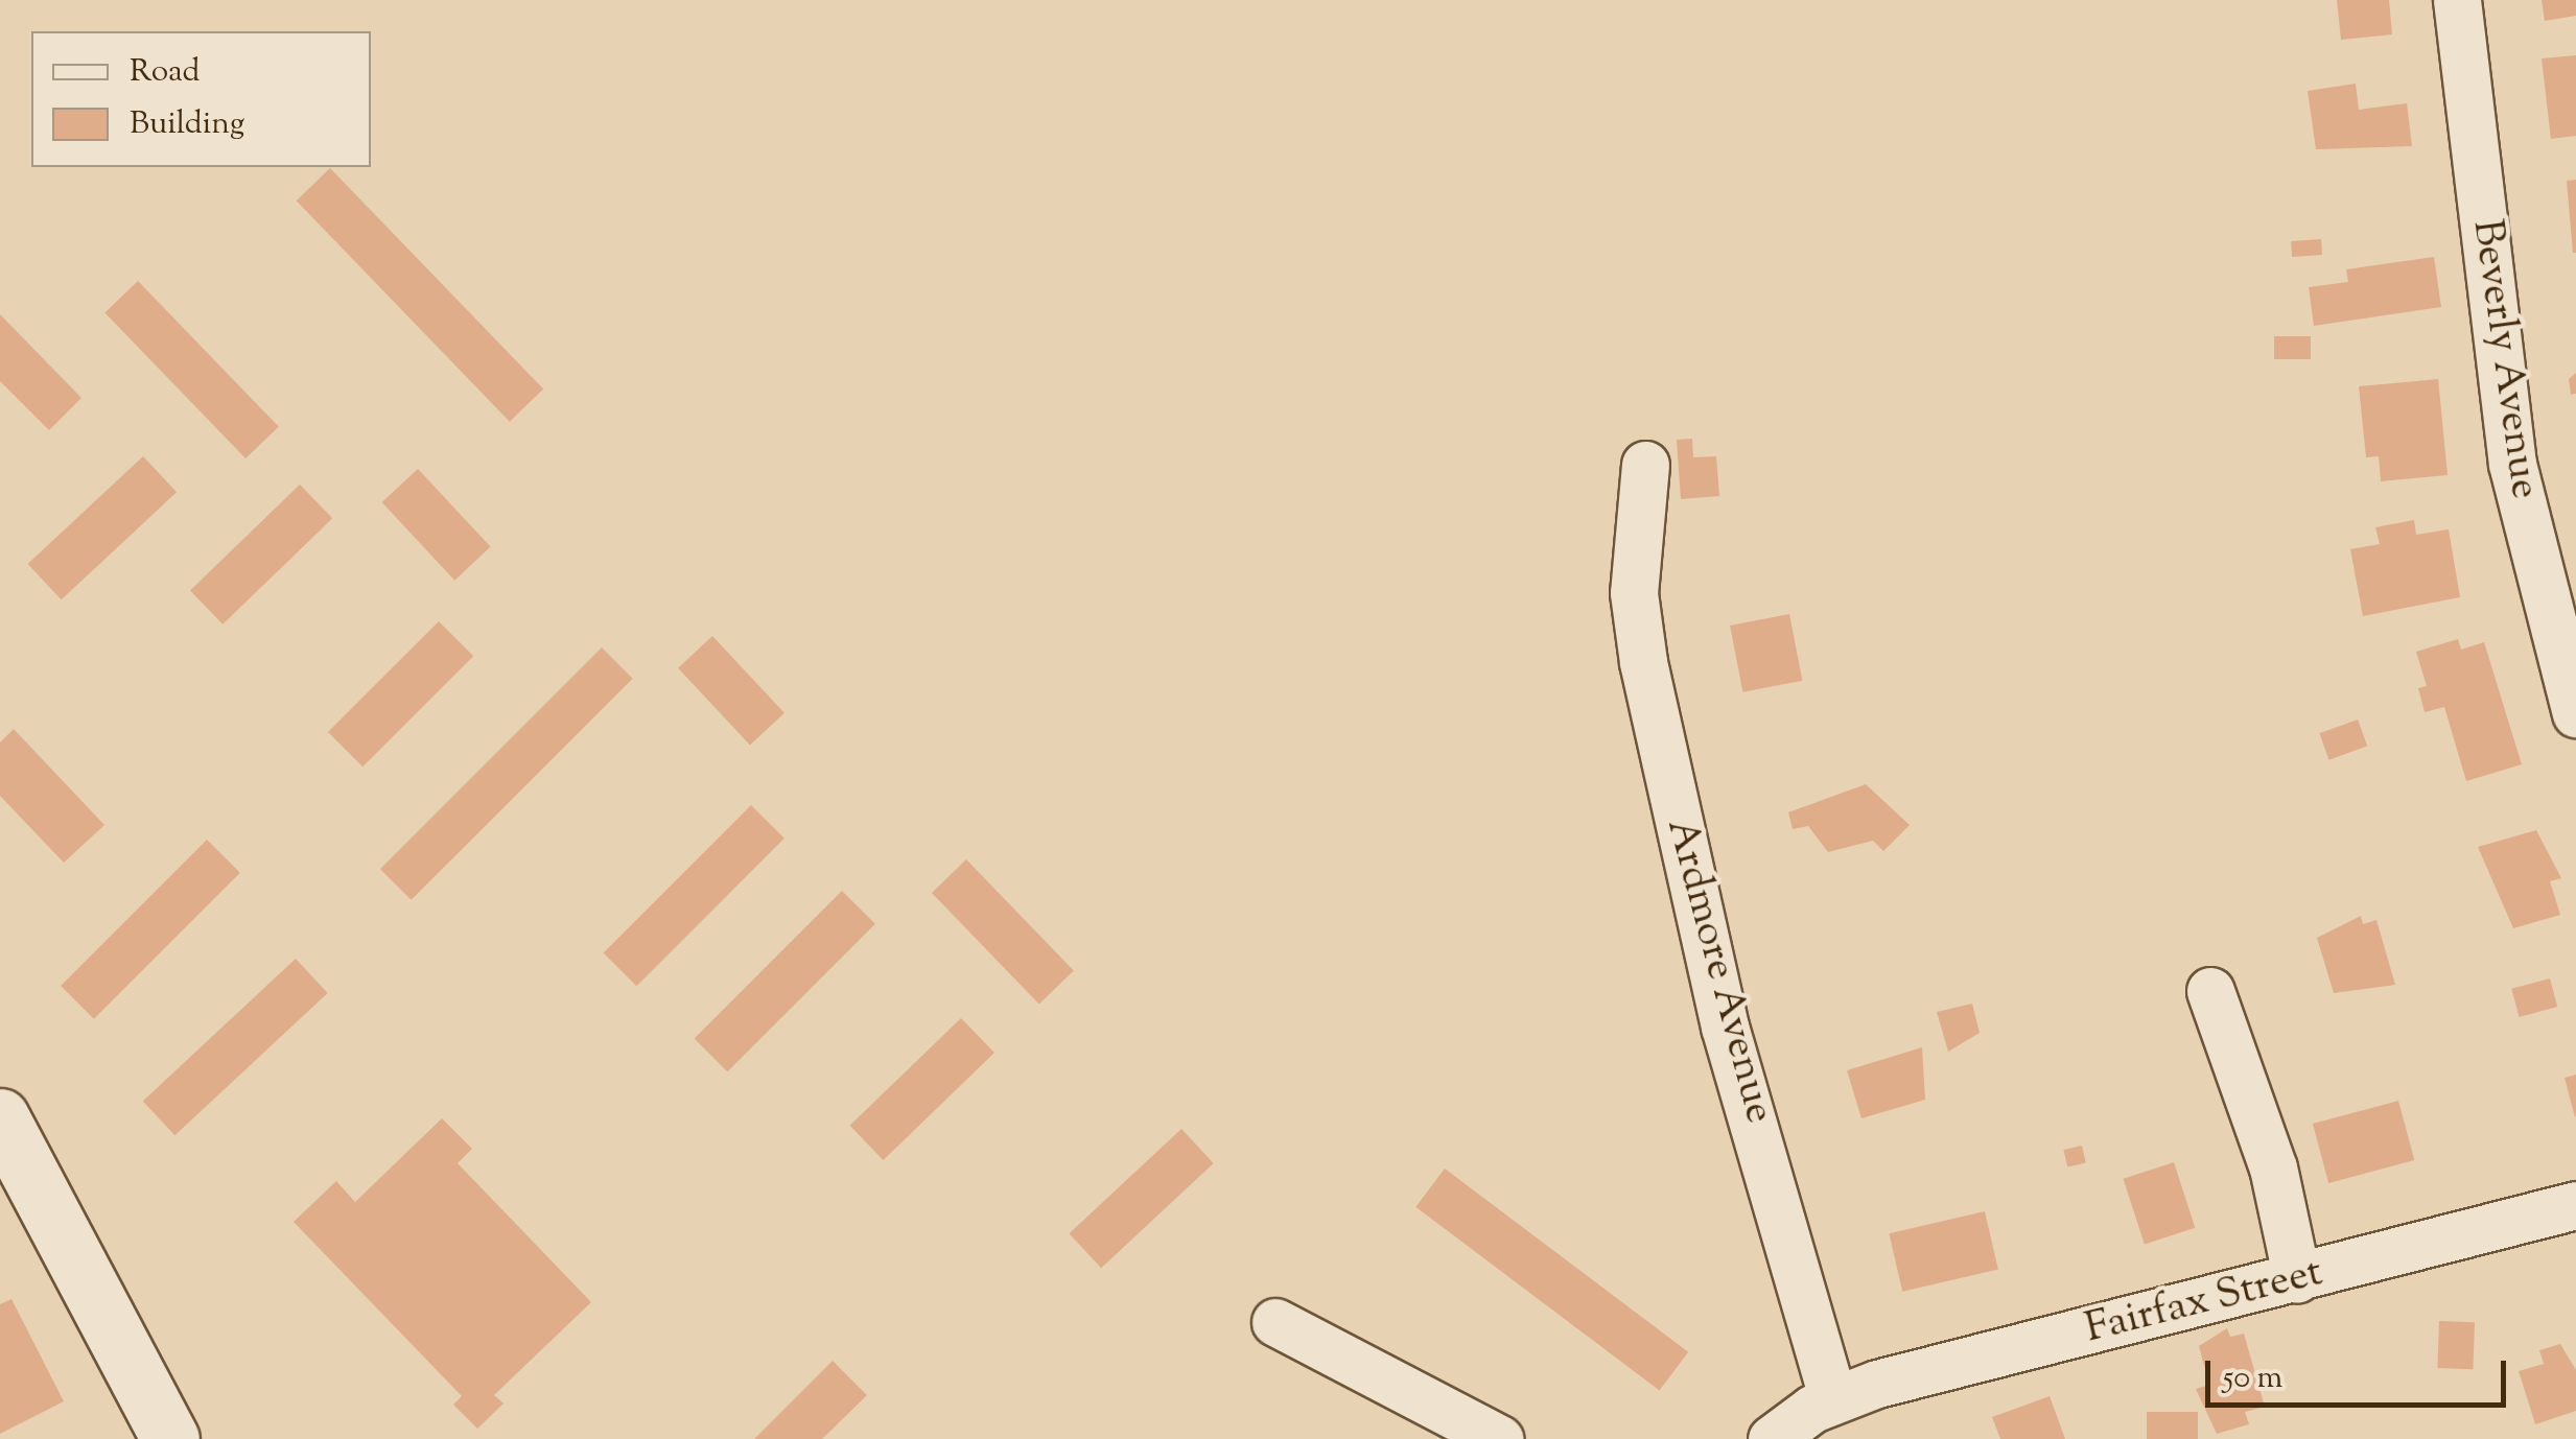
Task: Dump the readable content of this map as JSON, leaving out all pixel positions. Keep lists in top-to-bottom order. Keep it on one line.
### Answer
{"streets":{"street":["Beverly Avenue","Ardmore Avenue","Fairfax Street"]},"crossings":[["Ardmore Avenue","Fairfax Street"]],"legend":["Road","Building"],"scale_bar":"50 m"}
